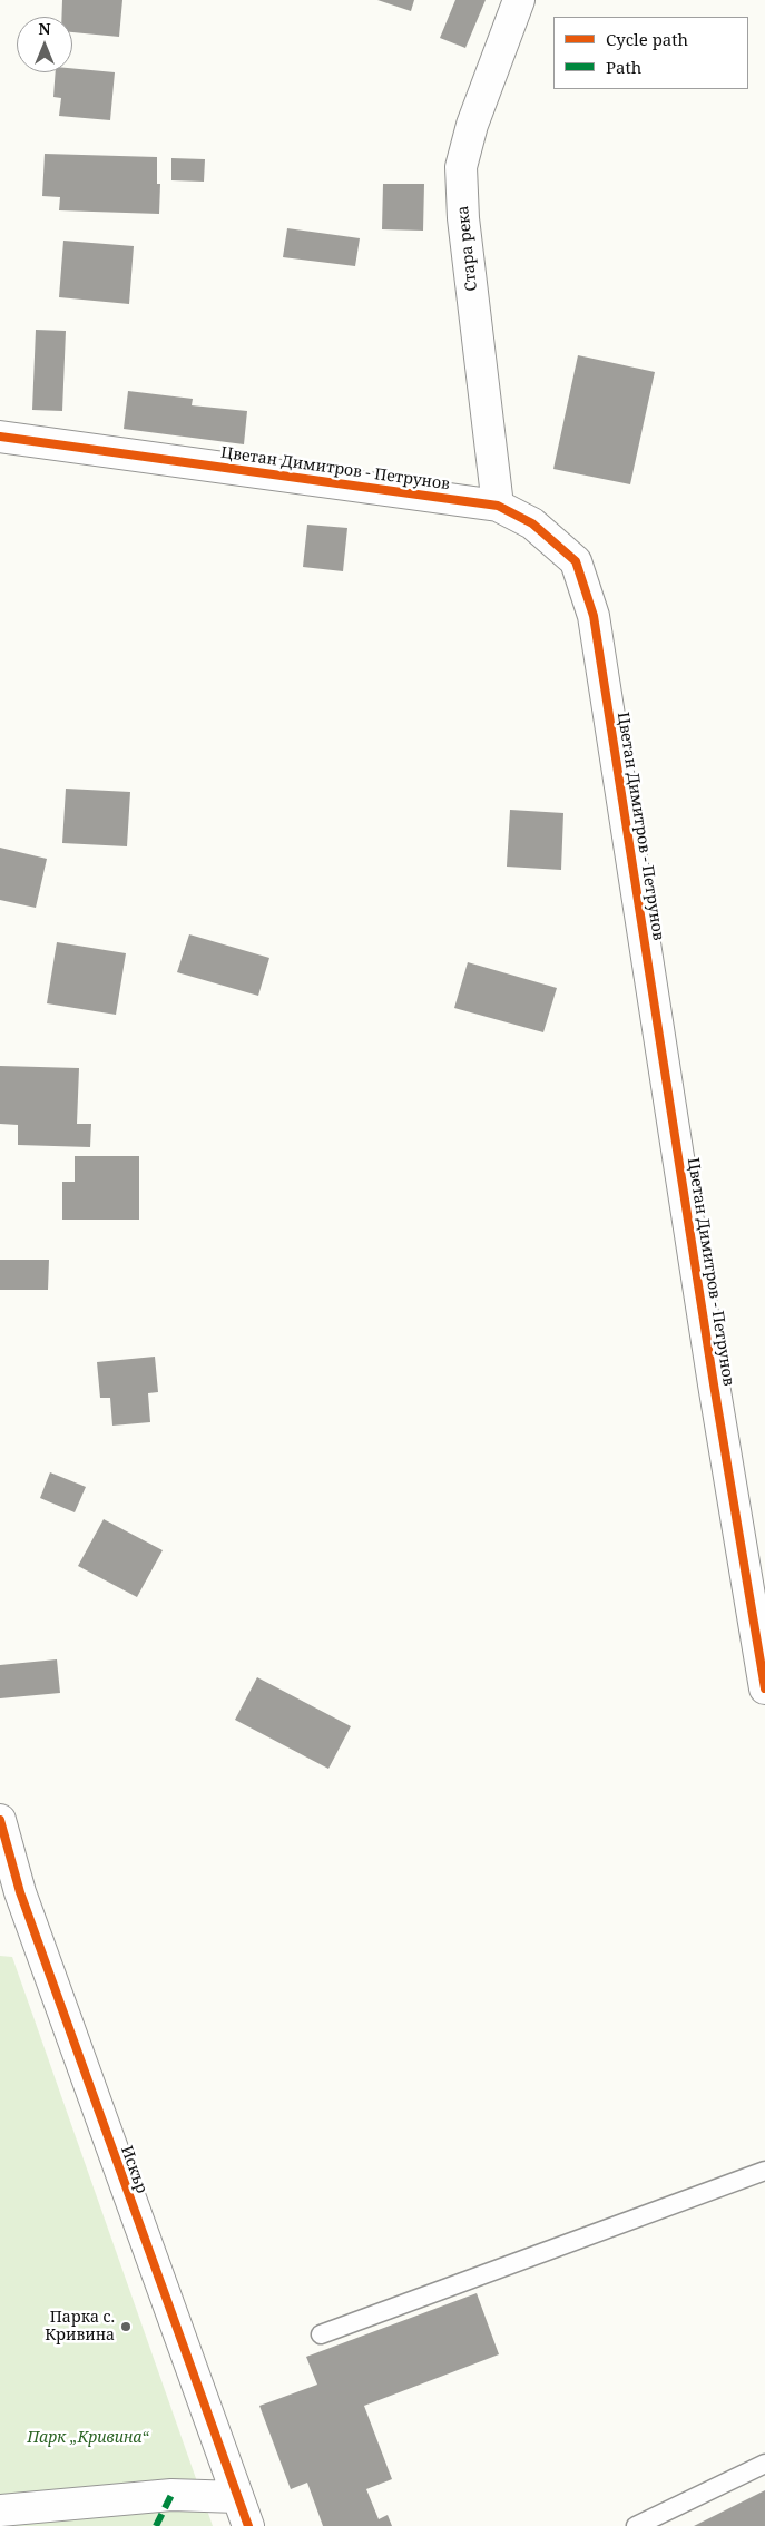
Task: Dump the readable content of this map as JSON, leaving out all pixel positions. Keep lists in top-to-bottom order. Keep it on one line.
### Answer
{"streets":{"street":["Стара река","Цветан Димитров - Петрунов","Искър"]},"crossings":[["Стара река","Цветан Димитров - Петрунов"]],"parks":["Парк „Кривина“"],"places":["Парка с. Кривина"],"legend":["Cycle path","Path"],"north":"top"}
